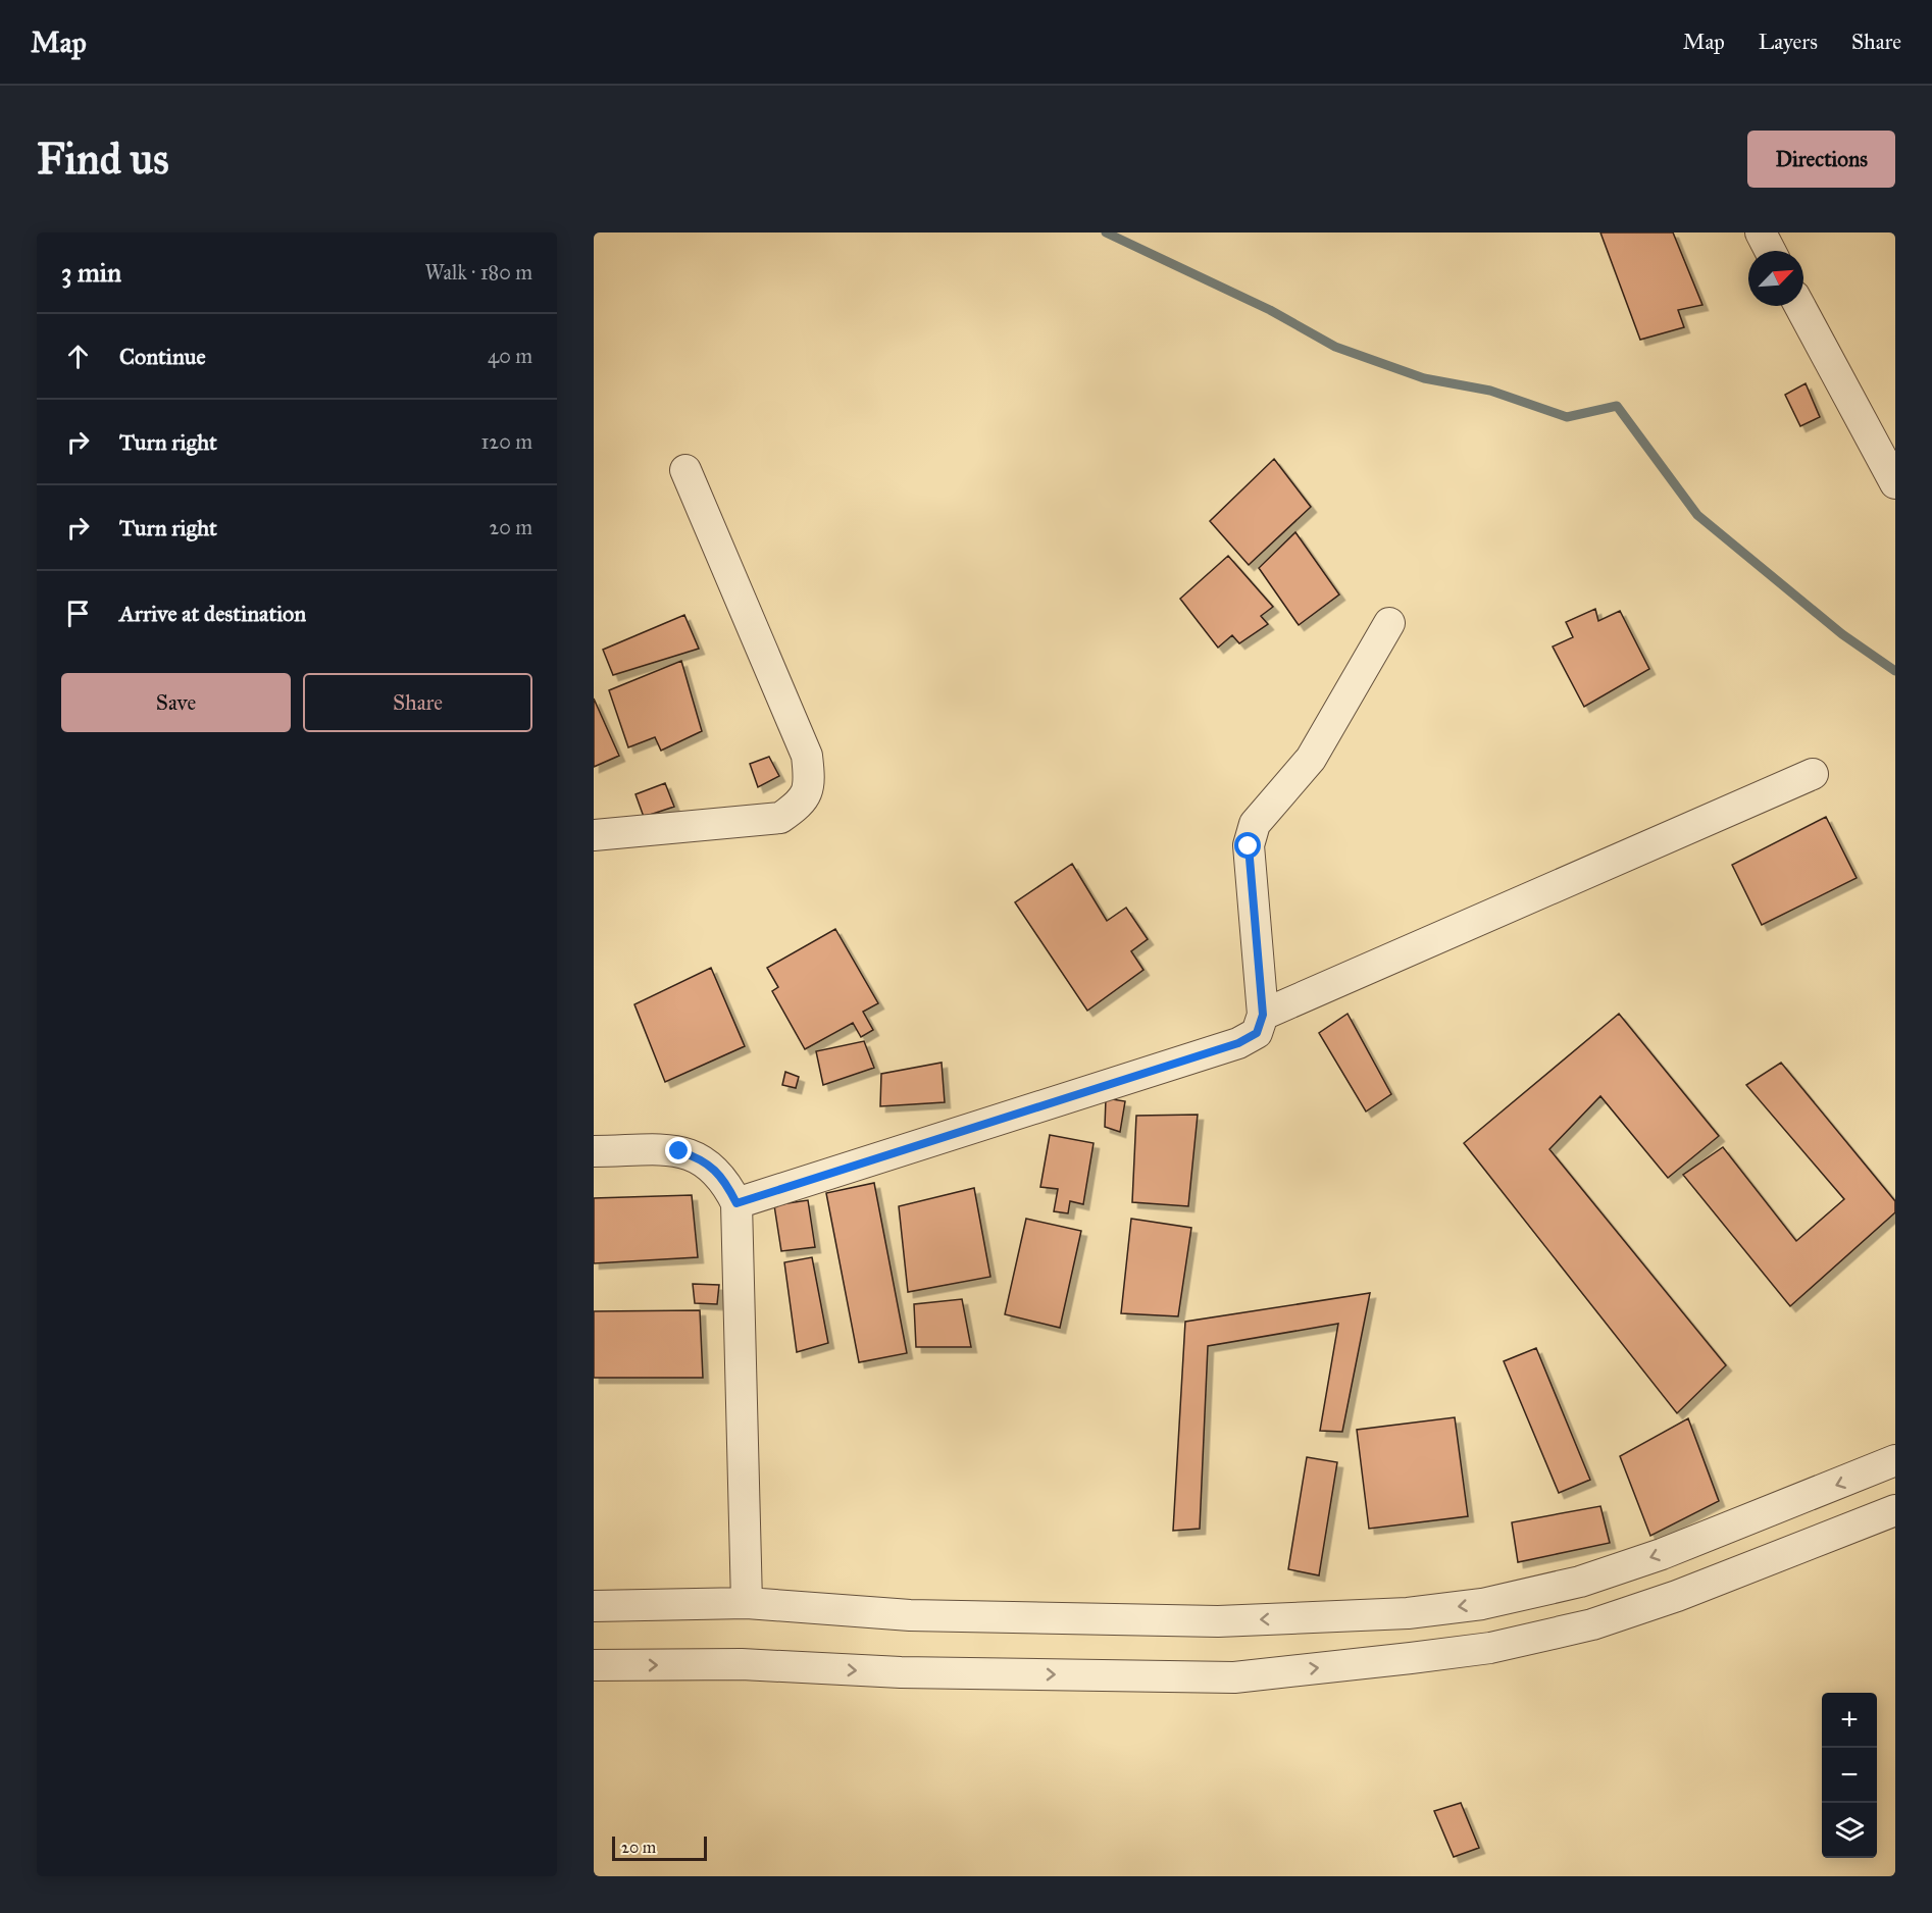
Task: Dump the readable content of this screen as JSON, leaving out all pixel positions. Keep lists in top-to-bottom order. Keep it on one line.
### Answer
{"scale_bar":"20 m","north":"top right","page":{"header":"Map","nav":["Map","Layers","Share"],"buttons":["Directions",["Save","Share"]],"title":"Find us","heading":["3 min","Walk · 180 m"],"list":[["Continue","40 m"],["Turn right","120 m"],["Turn right","20 m"],"Arrive at destination"],"map_buttons":["+","−"],"scale":"20 m"}}
